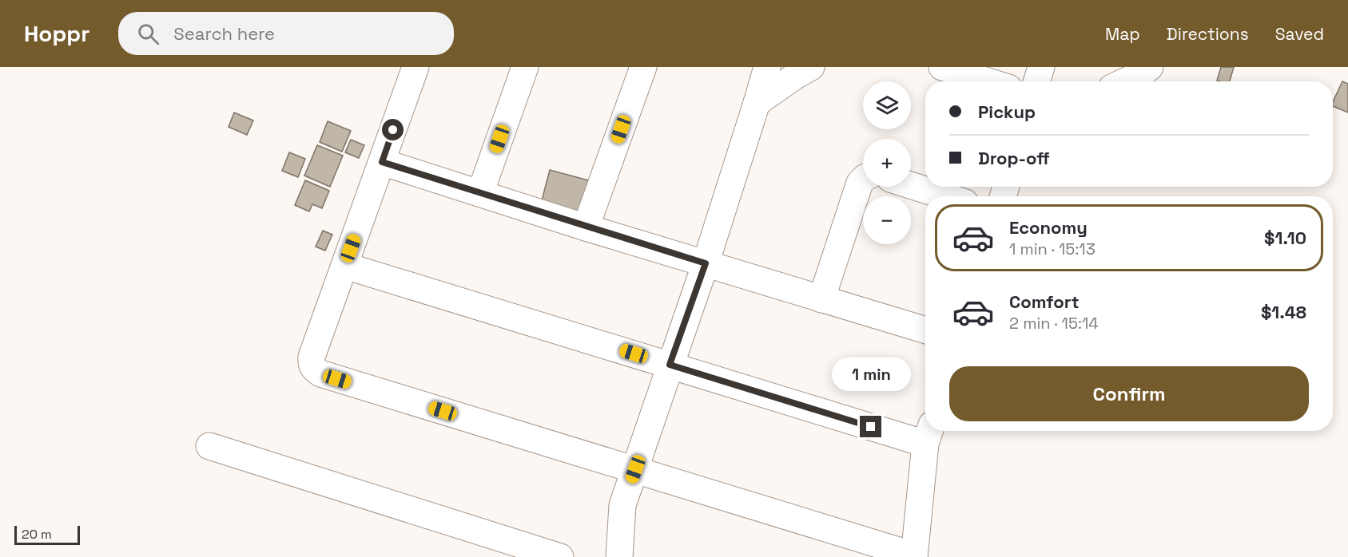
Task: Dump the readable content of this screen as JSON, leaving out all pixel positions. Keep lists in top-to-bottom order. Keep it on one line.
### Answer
{"scale_bar":"20 m","page":{"header":"Hoppr","search":"Search here","nav":["Map","Directions","Saved"],"map_buttons":["+","−"],"banner":["Pickup","Drop-off"],"list":[{"name":"Economy","note":"1 min · 15:13","value":"$1.10"},{"name":"Comfort","note":"2 min · 15:14","value":"$1.48"}],"buttons":"Confirm","bubble":"1 min","scale":"20 m"}}
